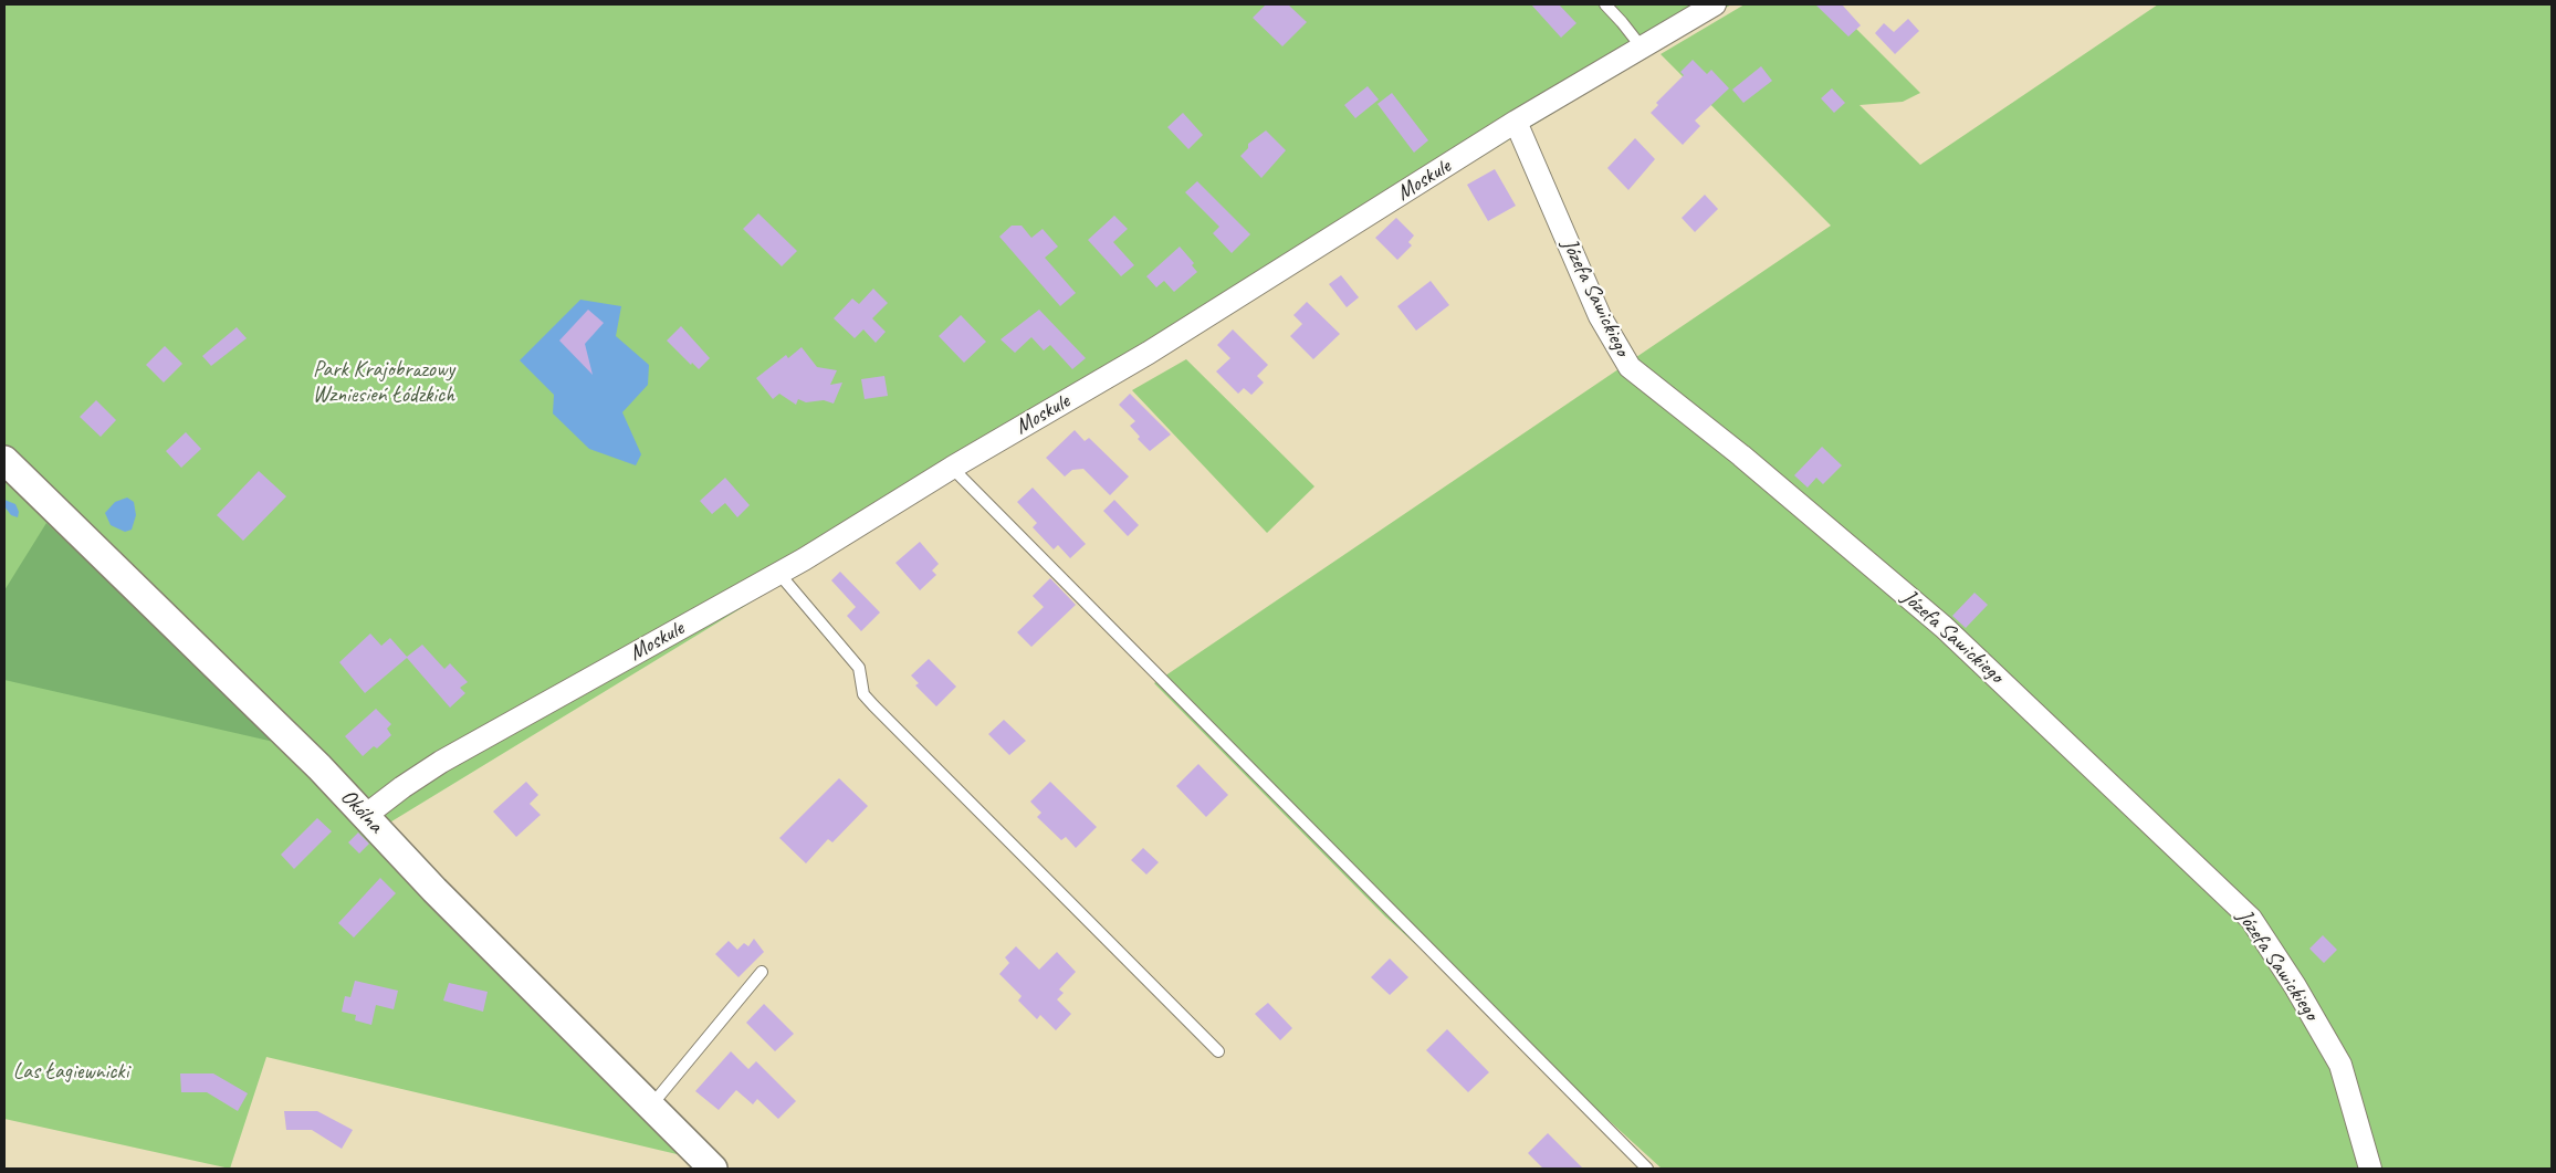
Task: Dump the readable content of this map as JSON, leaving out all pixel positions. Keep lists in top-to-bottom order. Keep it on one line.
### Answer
{"streets":{"street":["Moskule","Józefa Sawickiego","Okólna"]},"crossings":[["Moskule","Józefa Sawickiego"],["Moskule","Okólna"]],"parks":["Park Krajobrazowy Wzniesień Łódzkich","Las Łagiewnicki"]}
